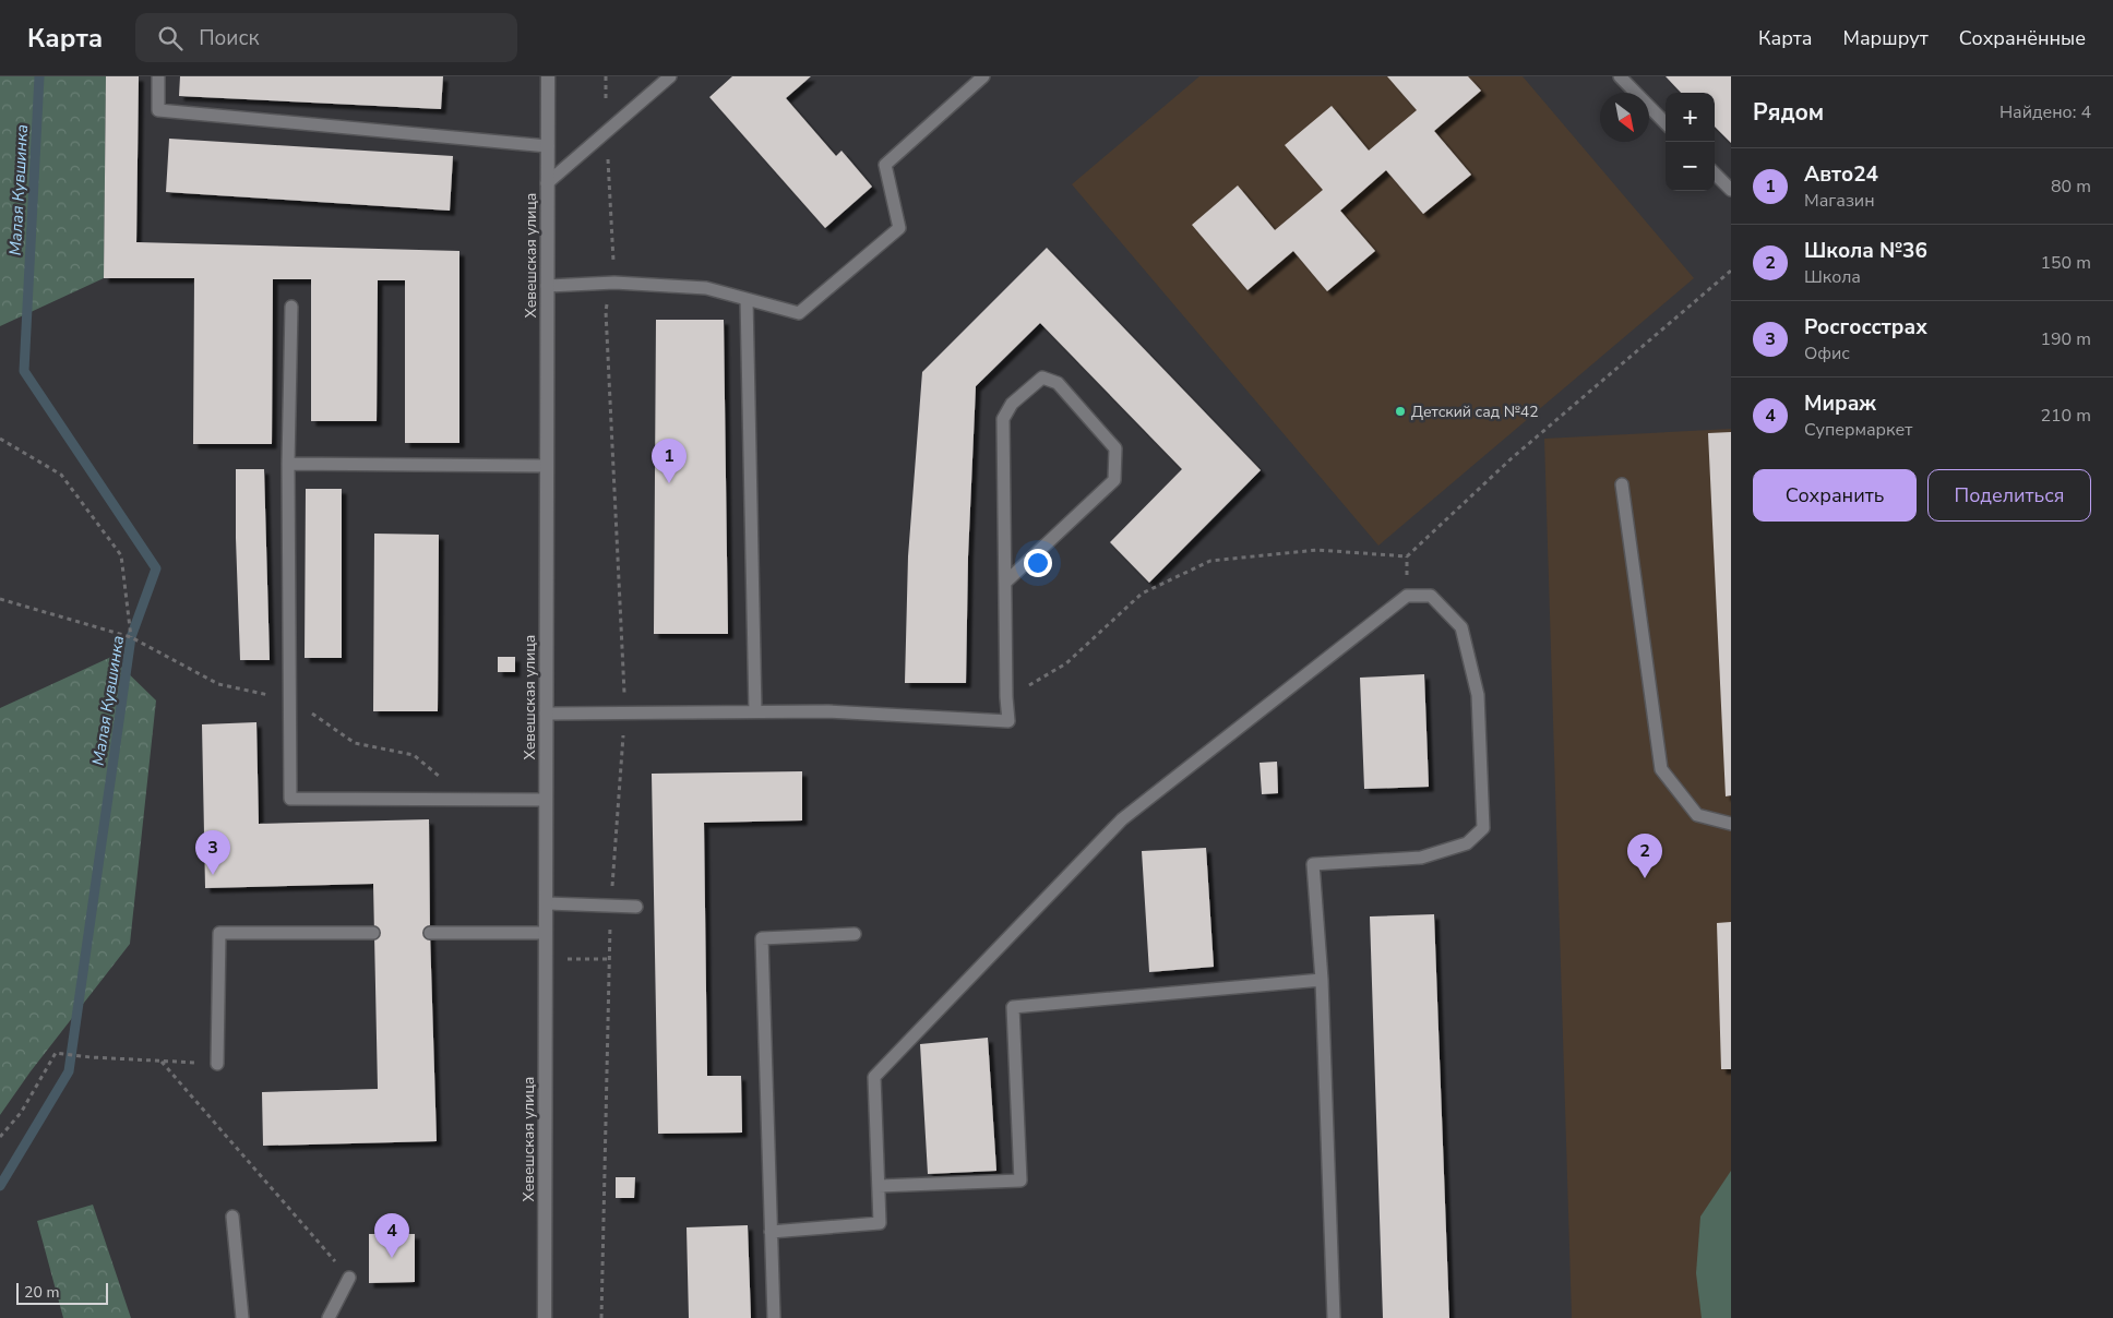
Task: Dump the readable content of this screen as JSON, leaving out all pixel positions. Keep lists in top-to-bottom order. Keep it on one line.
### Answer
{"streets":{"street":["Хевешская улица"]},"water":["Малая Кувшинка"],"places":["Детский сад №42"],"scale_bar":"20 m","north":"bottom right","page":{"header":"Карта","search":"Поиск","nav":["Карта","Маршрут","Сохранённые"],"heading":["Рядом","Найдено: 4"],"map_buttons":["+","−"],"list":[{"mark":"1","name":"Авто24","note":"Магазин","value":"80 m"},{"mark":"2","name":"Школа №36","note":"Школа","value":"150 m"},{"mark":"3","name":"Росгосстрах","note":"Офис","value":"190 m"},{"mark":"4","name":"Мираж","note":"Супермаркет","value":"210 m"}],"pins":["1","3","2","4"],"buttons":["Сохранить","Поделиться"],"scale":"20 m"}}
